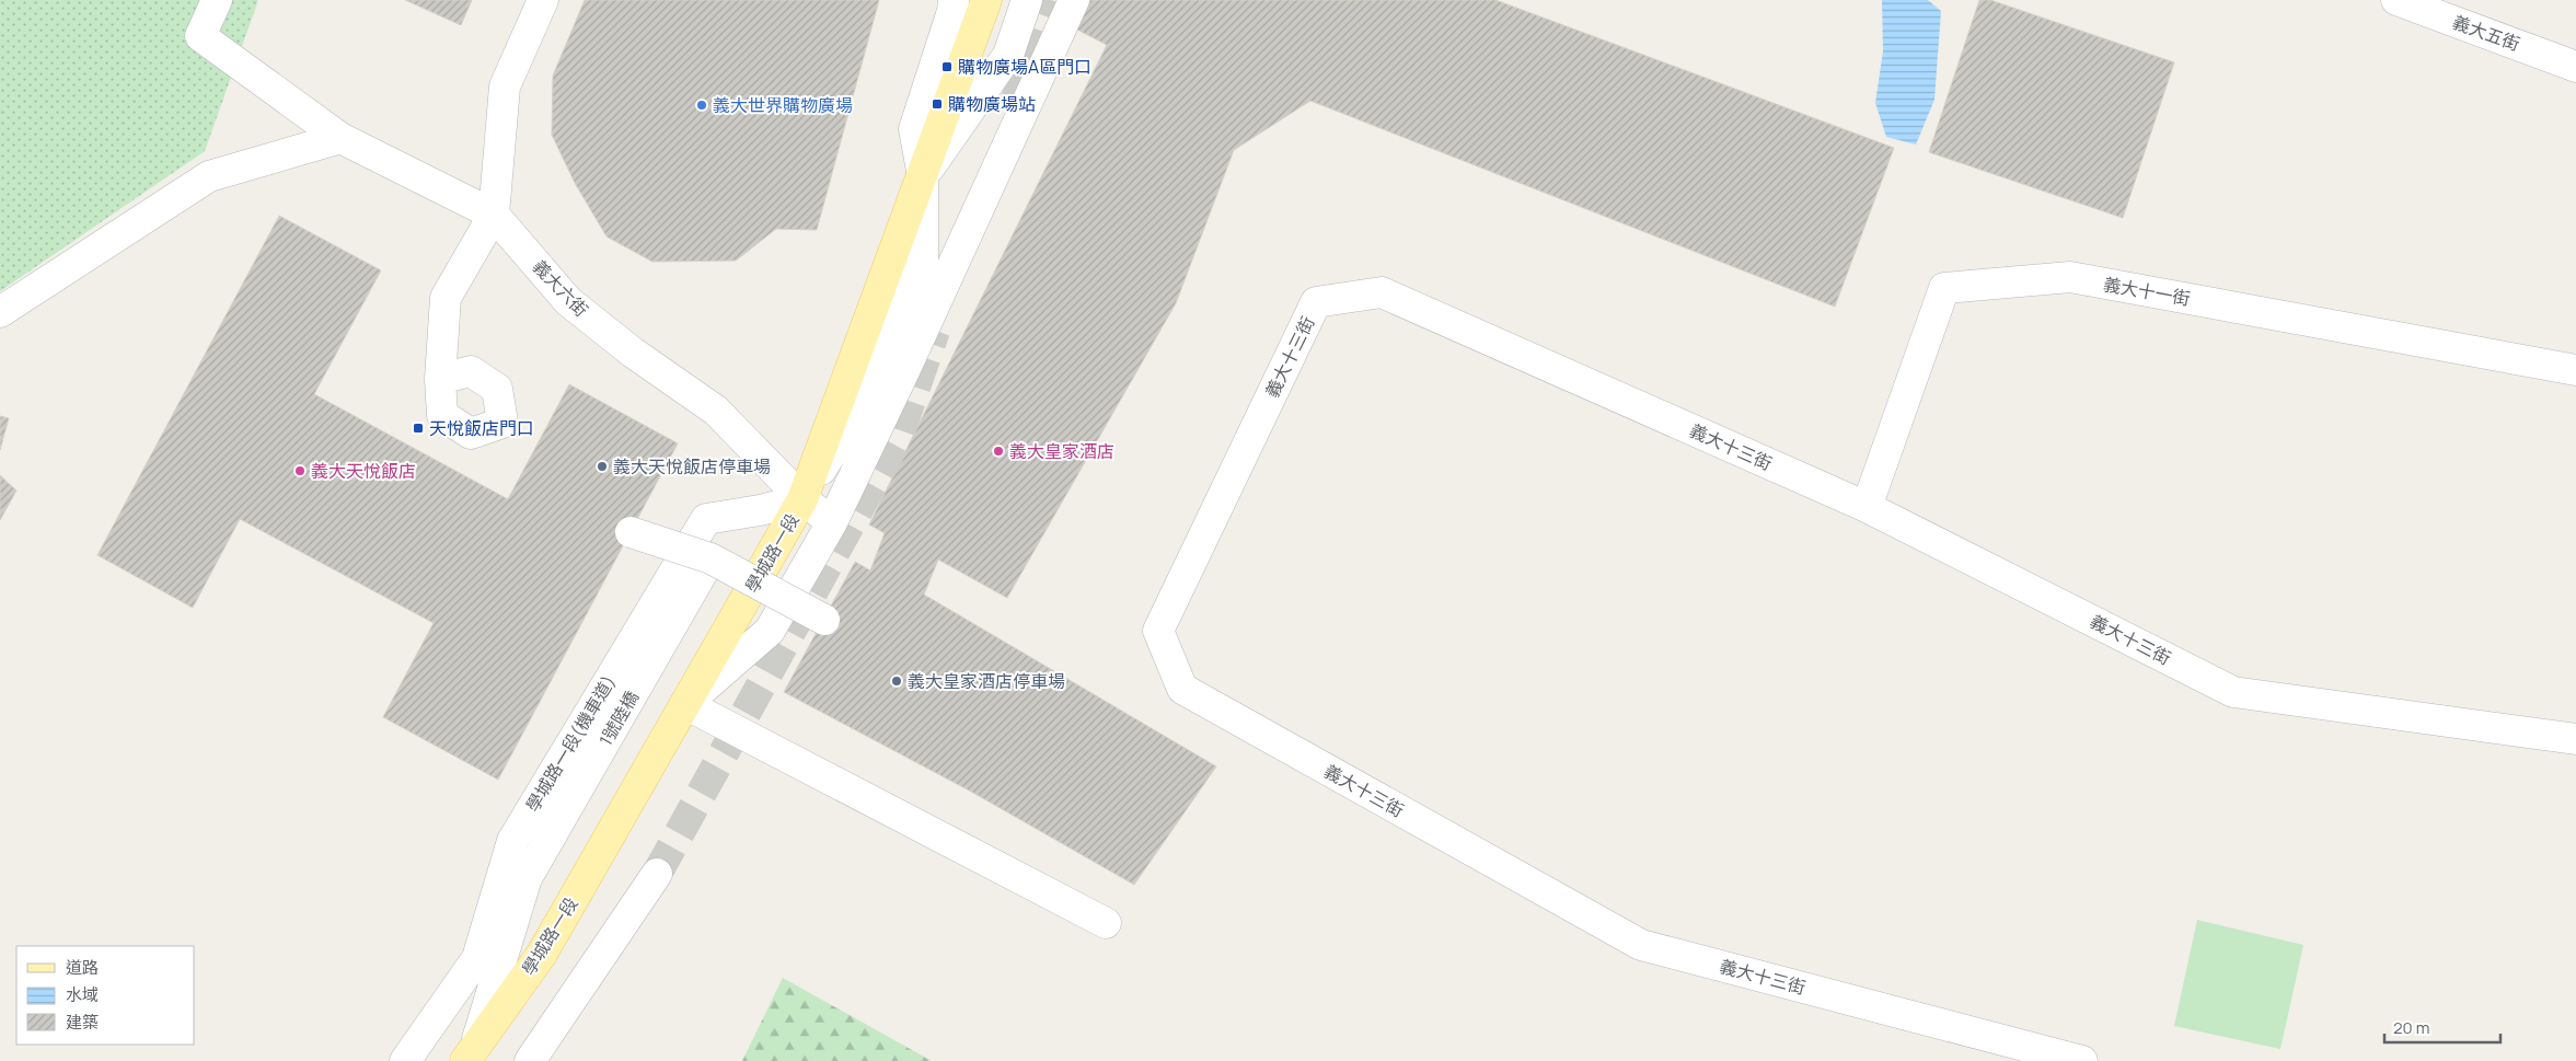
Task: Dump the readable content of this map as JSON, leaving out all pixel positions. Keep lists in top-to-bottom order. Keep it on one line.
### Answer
{"streets":{"main road":["學城路一段"],"street":["義大五街","義大六街","義大十一街","義大十三街","1號陸橋","學城路一段(機車道)"]},"crossings":[["義大六街","學城路一段"],["義大六街","學城路一段(機車道)"],["義大十一街","義大十三街"],["學城路一段","1號陸橋"],["學城路一段","學城路一段(機車道)"]],"places":{"transit":["購物廣場A區門口","購物廣場站","天悅飯店門口"],"other":["義大世界購物廣場","義大皇家酒店","義大天悅飯店停車場","義大天悅飯店","義大皇家酒店停車場"]},"legend":["道路","水域","建築"],"scale_bar":"20 m"}
